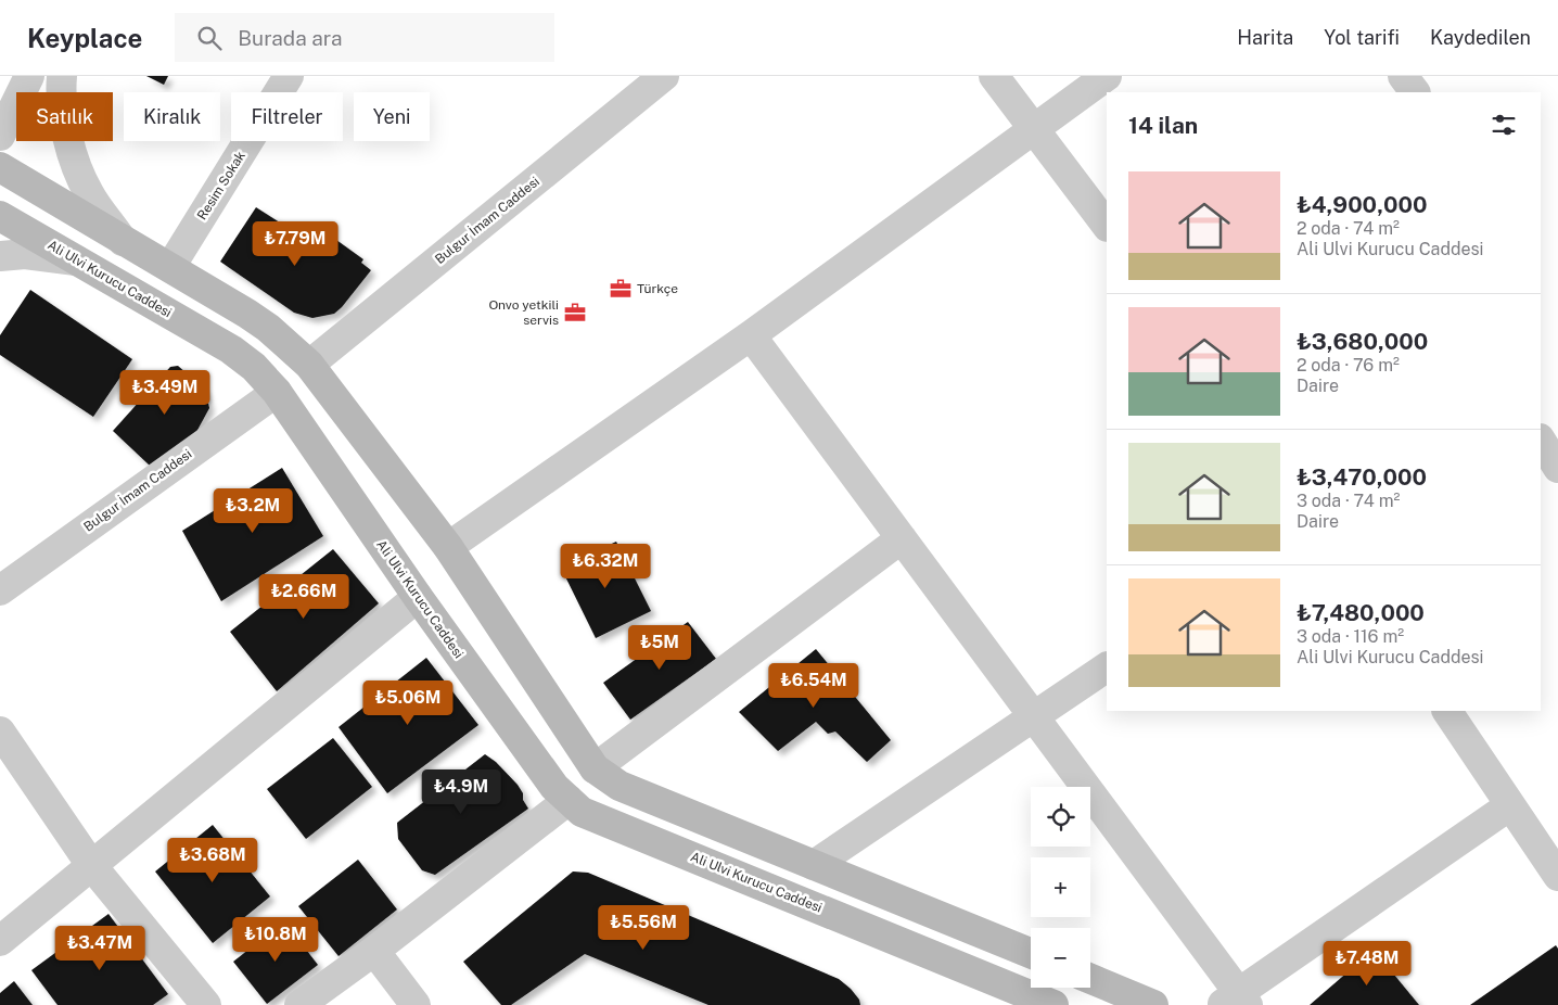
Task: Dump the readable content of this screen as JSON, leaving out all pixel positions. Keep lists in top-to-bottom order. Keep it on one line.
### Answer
{"streets":{"main road":["Ali Ulvi Kurucu Caddesi"],"street":["Resim Sokak","Bulgur İmam Caddesi"]},"crossings":[["Bulgur İmam Caddesi","Ali Ulvi Kurucu Caddesi"]],"places":{"office":["Türkçe","Onvo yetkili servis"]},"page":{"header":"Keyplace","search":"Burada ara","nav":["Harita","Yol tarifi","Kaydedilen"],"chip":["Satılık","Kiralık","Filtreler","Yeni"],"heading":"14 ilan","list":[{"name":"₺4,900,000","note":"2 oda · 74 m² · Ali Ulvi Kurucu Caddesi"},{"name":"₺3,680,000","note":"2 oda · 76 m² · Daire"},{"name":"₺3,470,000","note":"3 oda · 74 m² · Daire"},{"name":"₺7,480,000","note":"3 oda · 116 m² · Ali Ulvi Kurucu Caddesi"}],"price":["₺7.79M","₺3.49M","₺3.2M","₺6.32M","₺2.66M","₺5M","₺6.54M","₺5.06M","₺4.9M","₺3.68M","₺5.56M","₺10.8M","₺3.47M","₺7.48M"],"map_buttons":["+","−"]}}
